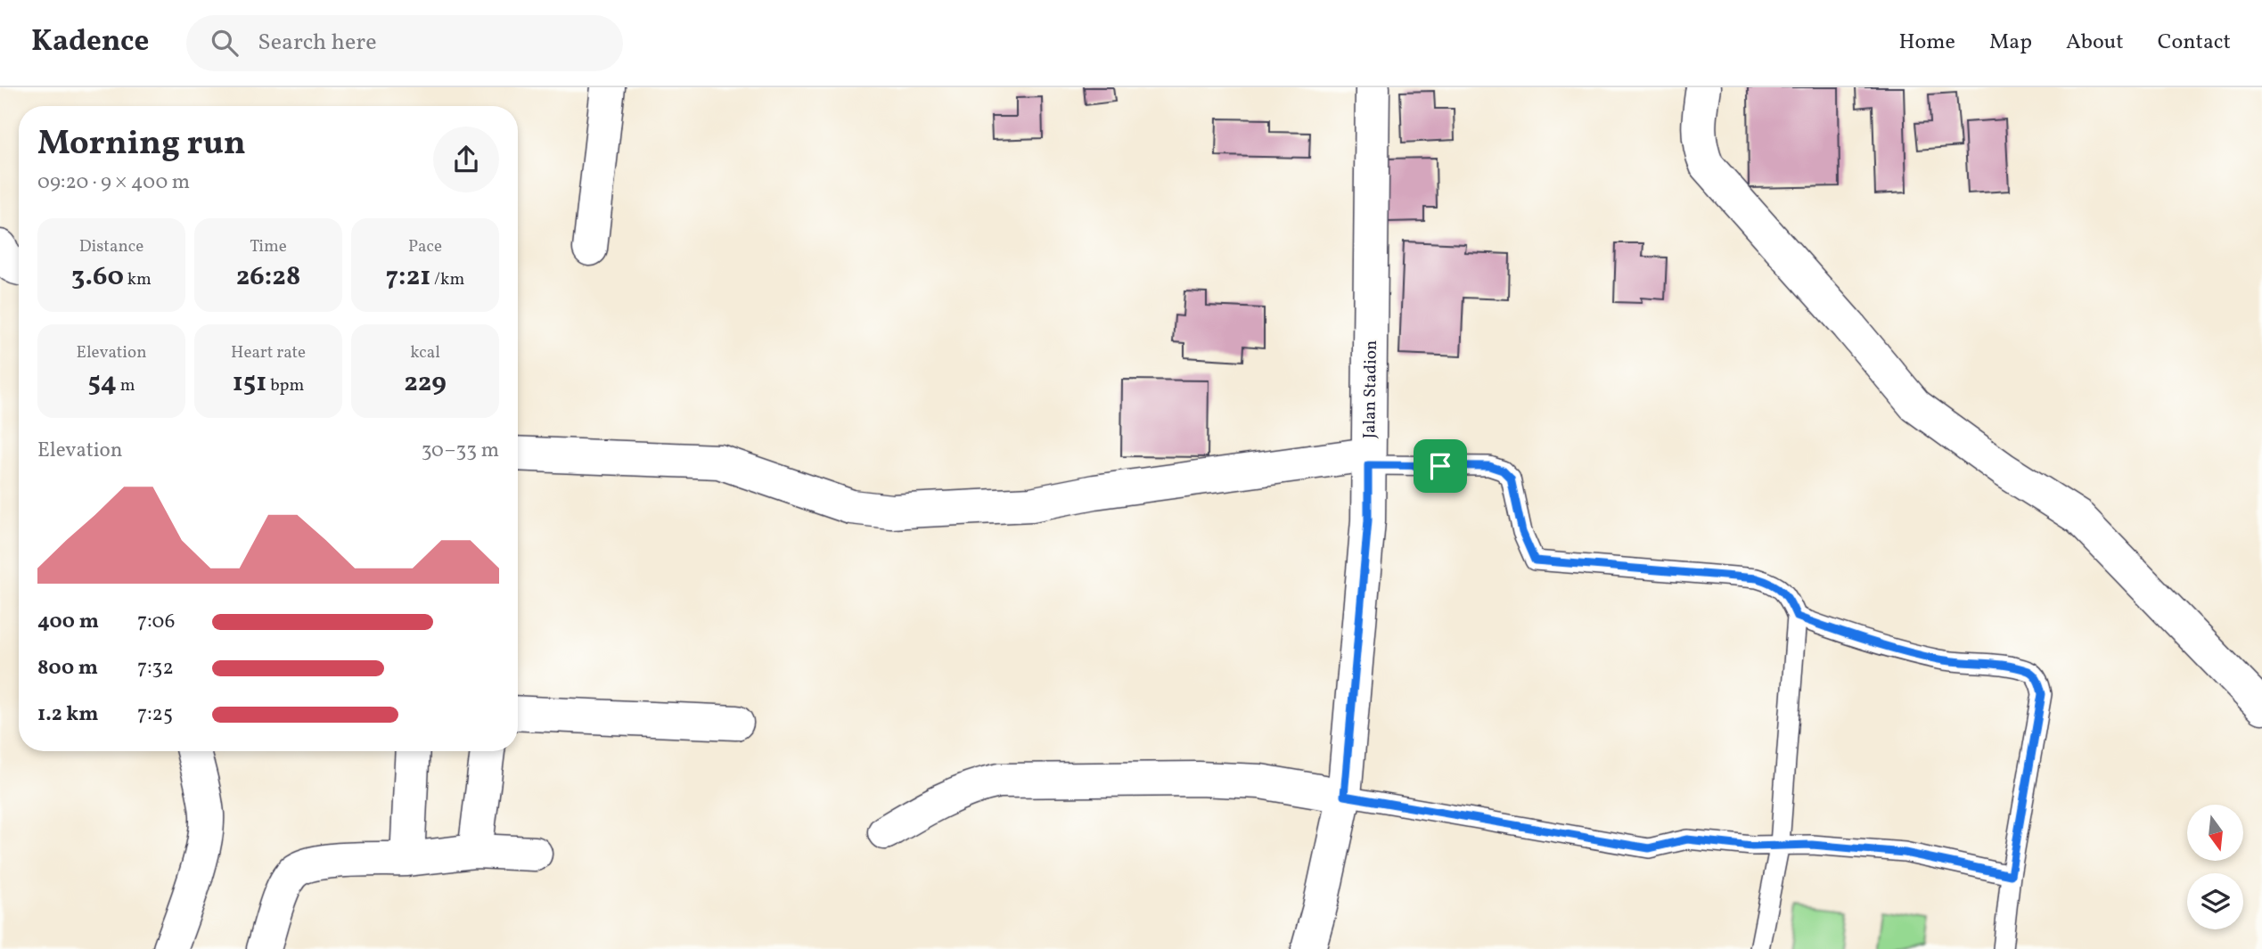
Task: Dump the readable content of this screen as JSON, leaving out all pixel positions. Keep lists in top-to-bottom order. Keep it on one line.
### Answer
{"streets":{"street":["Jalan Stadion"]},"north":"bottom","page":{"header":"Kadence","search":"Search here","nav":["Home","Map","About","Contact"],"heading":["Morning run","09:20 · 9 × 400 m"],"stats":[["Distance","3.60 km"],["Time","26:28"],["Pace","7:21 /km"],["Elevation","54 m"],["Heart rate","151 bpm"],["kcal","229"]],"chart":["Elevation","30–33 m"],"list":[{"name":"400 m","note":"7:06"},{"name":"800 m","note":"7:32"},{"name":"1.2 km","note":"7:25"}]}}
